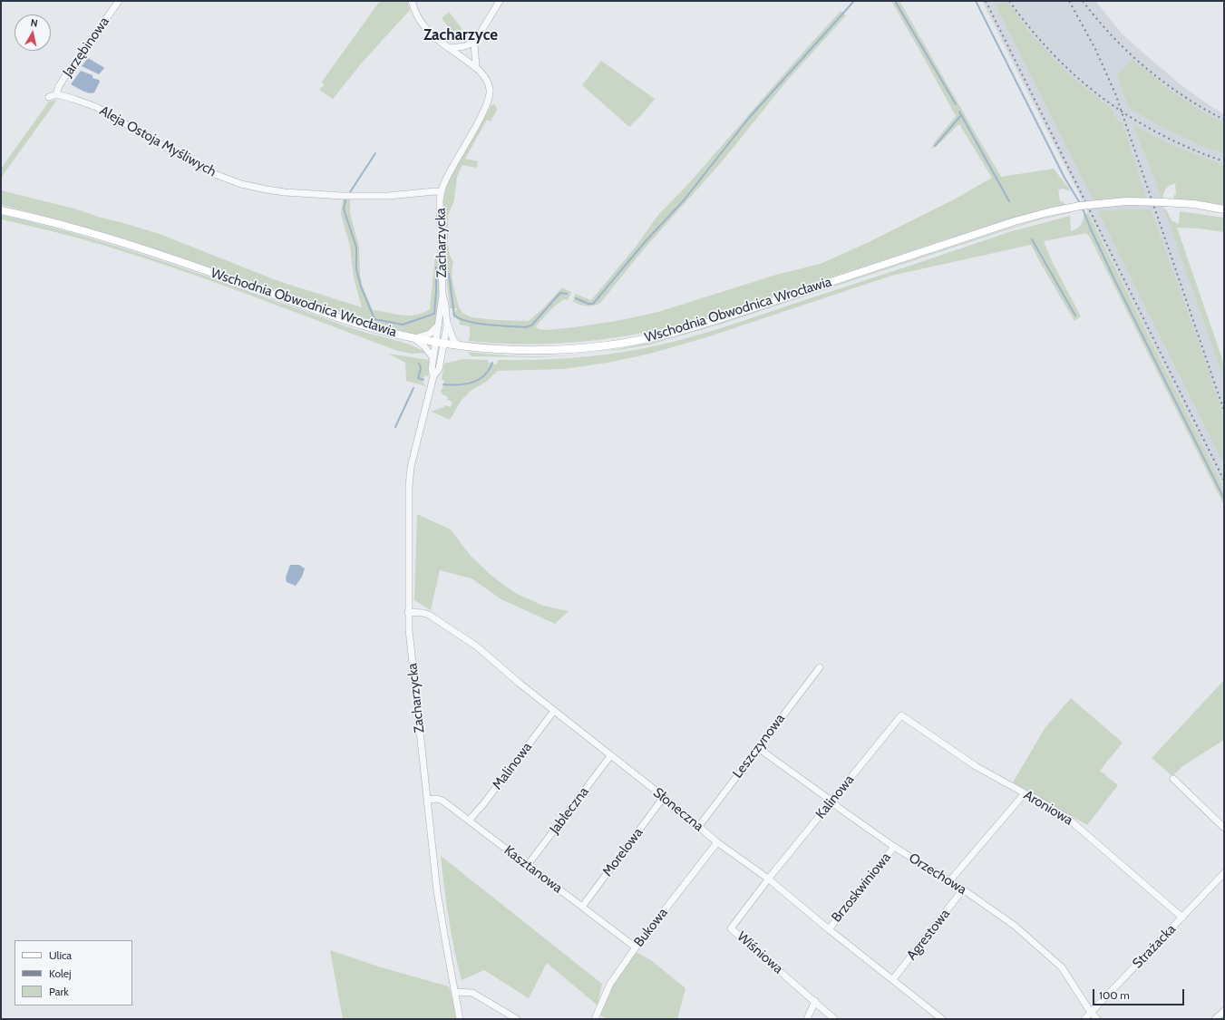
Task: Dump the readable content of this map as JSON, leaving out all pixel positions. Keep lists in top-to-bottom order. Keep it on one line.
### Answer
{"streets":{"main road":["Wschodnia Obwodnica Wrocławia"],"street":["Jarzębinowa","Aleja Ostoja Myśliwych","Zacharzycka","Leszczynowa","Malinowa","Kalinowa","Aroniowa","Słoneczna","Jabłeczna","Morelowa","Kasztanowa","Orzechowa","Brzoskwiniowa","Bukowa","Agrestowa","Strażacka","Wiśniowa"]},"crossings":[["Jarzębinowa","Aleja Ostoja Myśliwych"],["Aleja Ostoja Myśliwych","Zacharzycka"],["Zacharzycka","Wschodnia Obwodnica Wrocławia"],["Zacharzycka","Słoneczna"],["Zacharzycka","Kasztanowa"],["Leszczynowa","Słoneczna"],["Leszczynowa","Orzechowa"],["Malinowa","Słoneczna"],["Malinowa","Kasztanowa"],["Kalinowa","Aroniowa"],["Kalinowa","Słoneczna"],["Kalinowa","Orzechowa"],["Kalinowa","Wiśniowa"],["Aroniowa","Strażacka"],["Słoneczna","Jabłeczna"],["Słoneczna","Morelowa"],["Słoneczna","Brzoskwiniowa"],["Słoneczna","Bukowa"],["Słoneczna","Agrestowa"],["Słoneczna","Wiśniowa"],["Jabłeczna","Kasztanowa"],["Morelowa","Kasztanowa"],["Kasztanowa","Bukowa"],["Orzechowa","Brzoskwiniowa"],["Orzechowa","Agrestowa"],["Orzechowa","Strażacka"]],"districts":["Zacharzyce"],"legend":["Ulica","Kolej","Park"],"scale_bar":"100 m","north":"top"}
